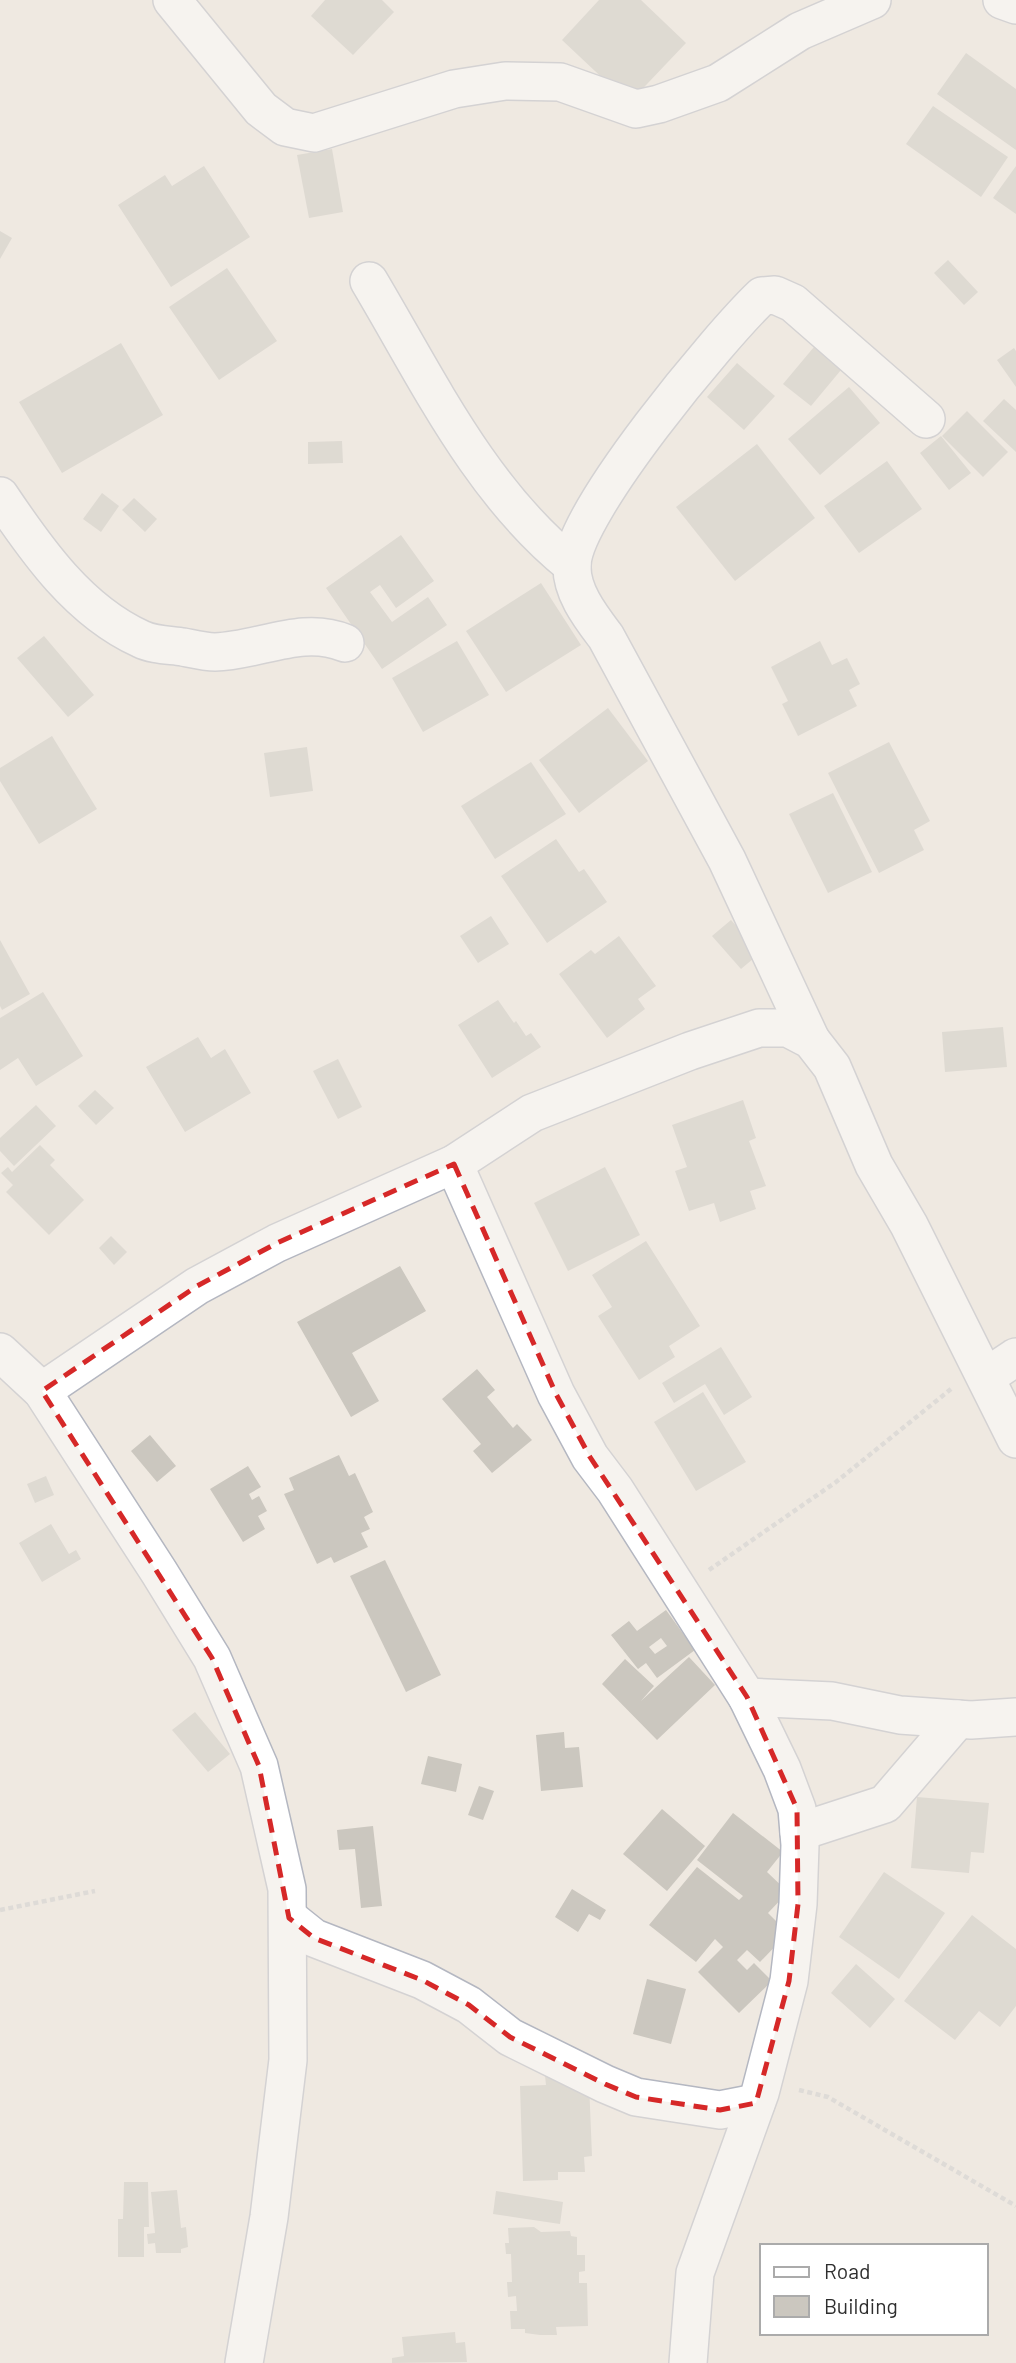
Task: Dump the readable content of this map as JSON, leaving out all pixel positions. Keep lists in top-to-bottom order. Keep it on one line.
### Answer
{"legend":["Road","Building"]}
